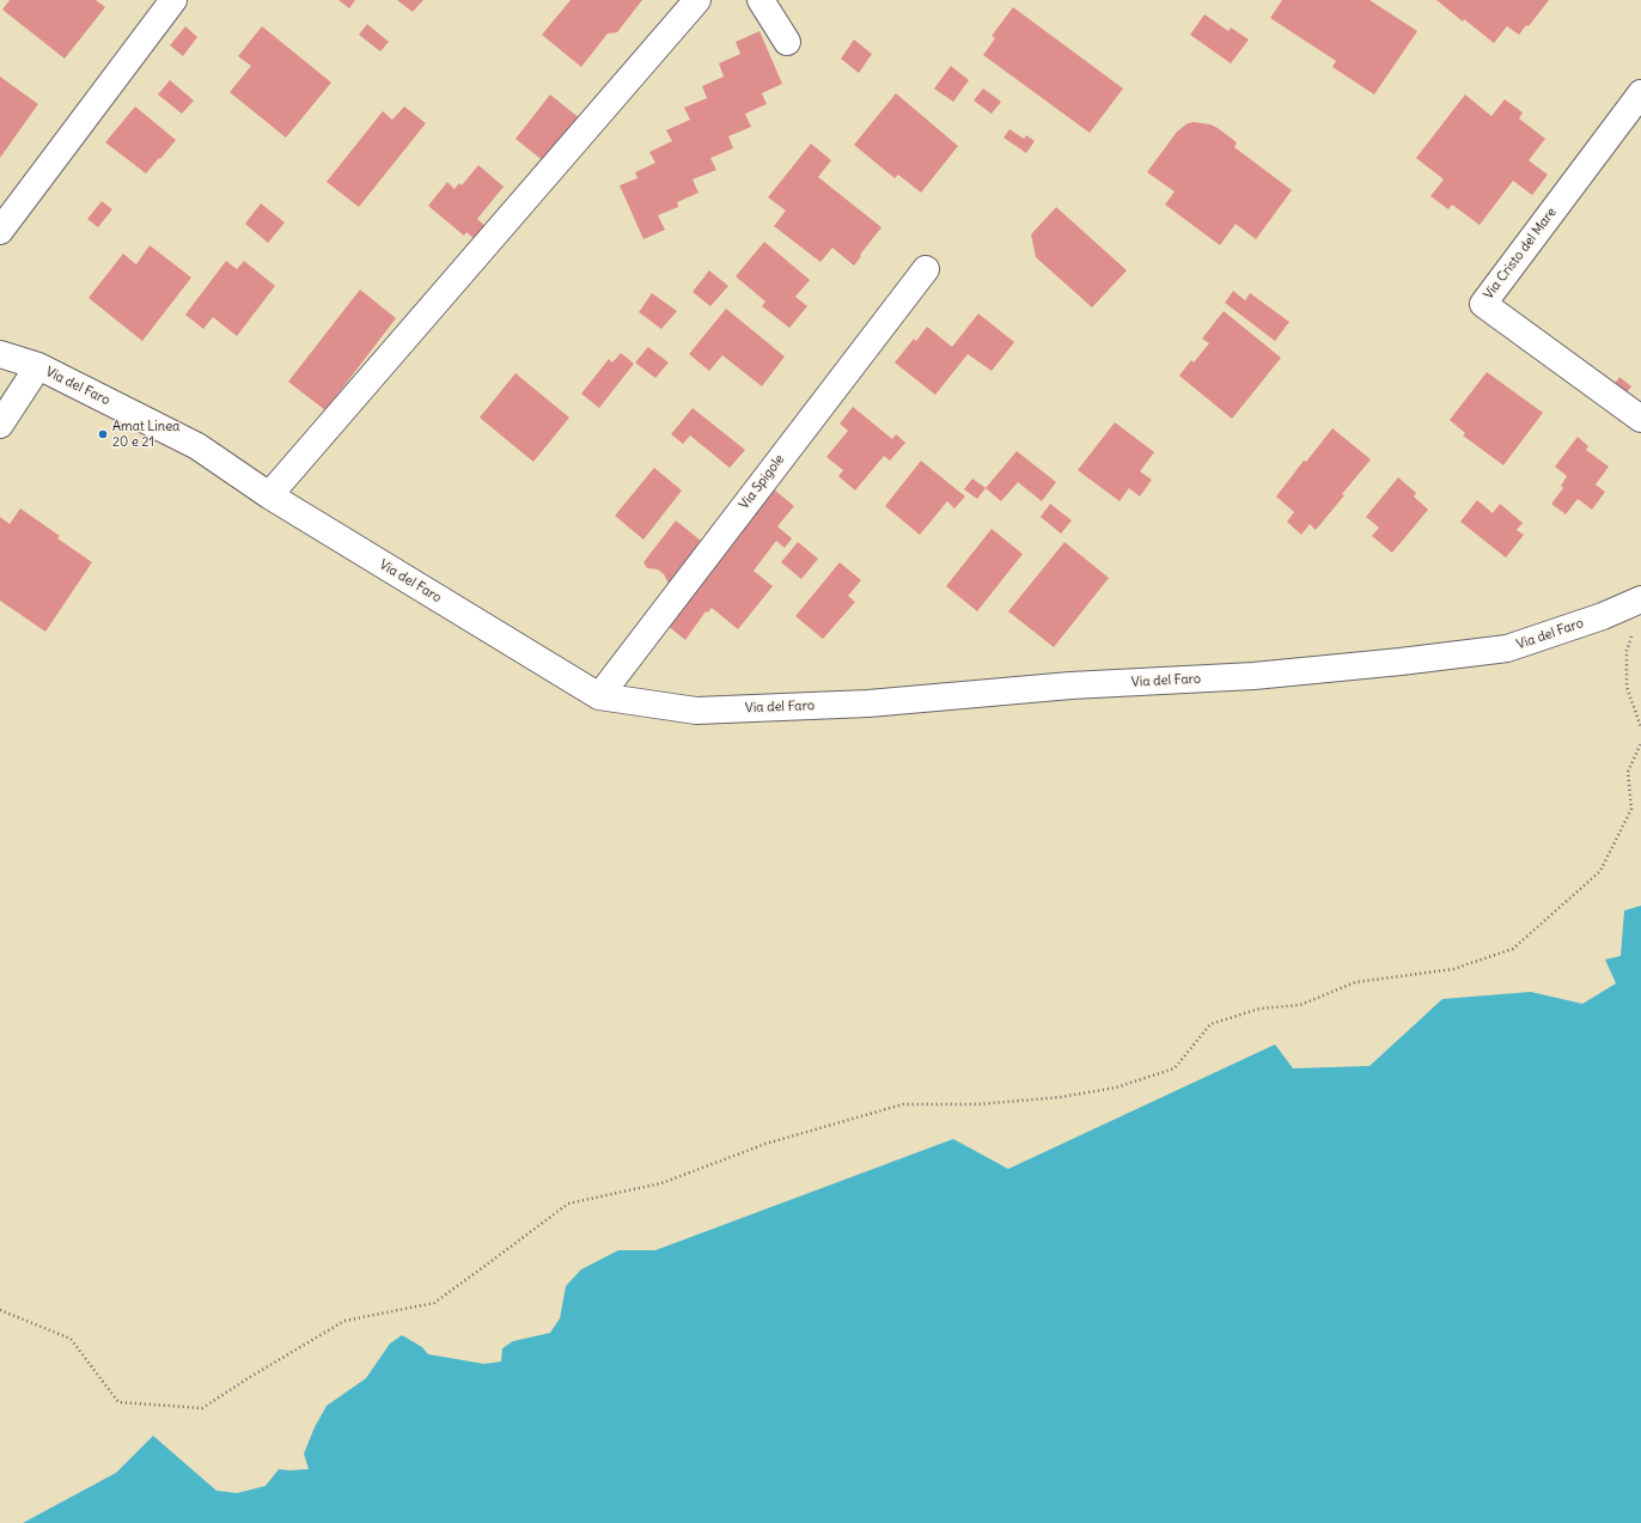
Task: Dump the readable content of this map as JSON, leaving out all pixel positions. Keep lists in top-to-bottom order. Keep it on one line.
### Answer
{"streets":{"street":["Via Cristo del Mare","Via del Faro","Via Spigole"]},"crossings":[["Via del Faro","Via Spigole"]],"places":["Amat Linea 20 e 21"]}
